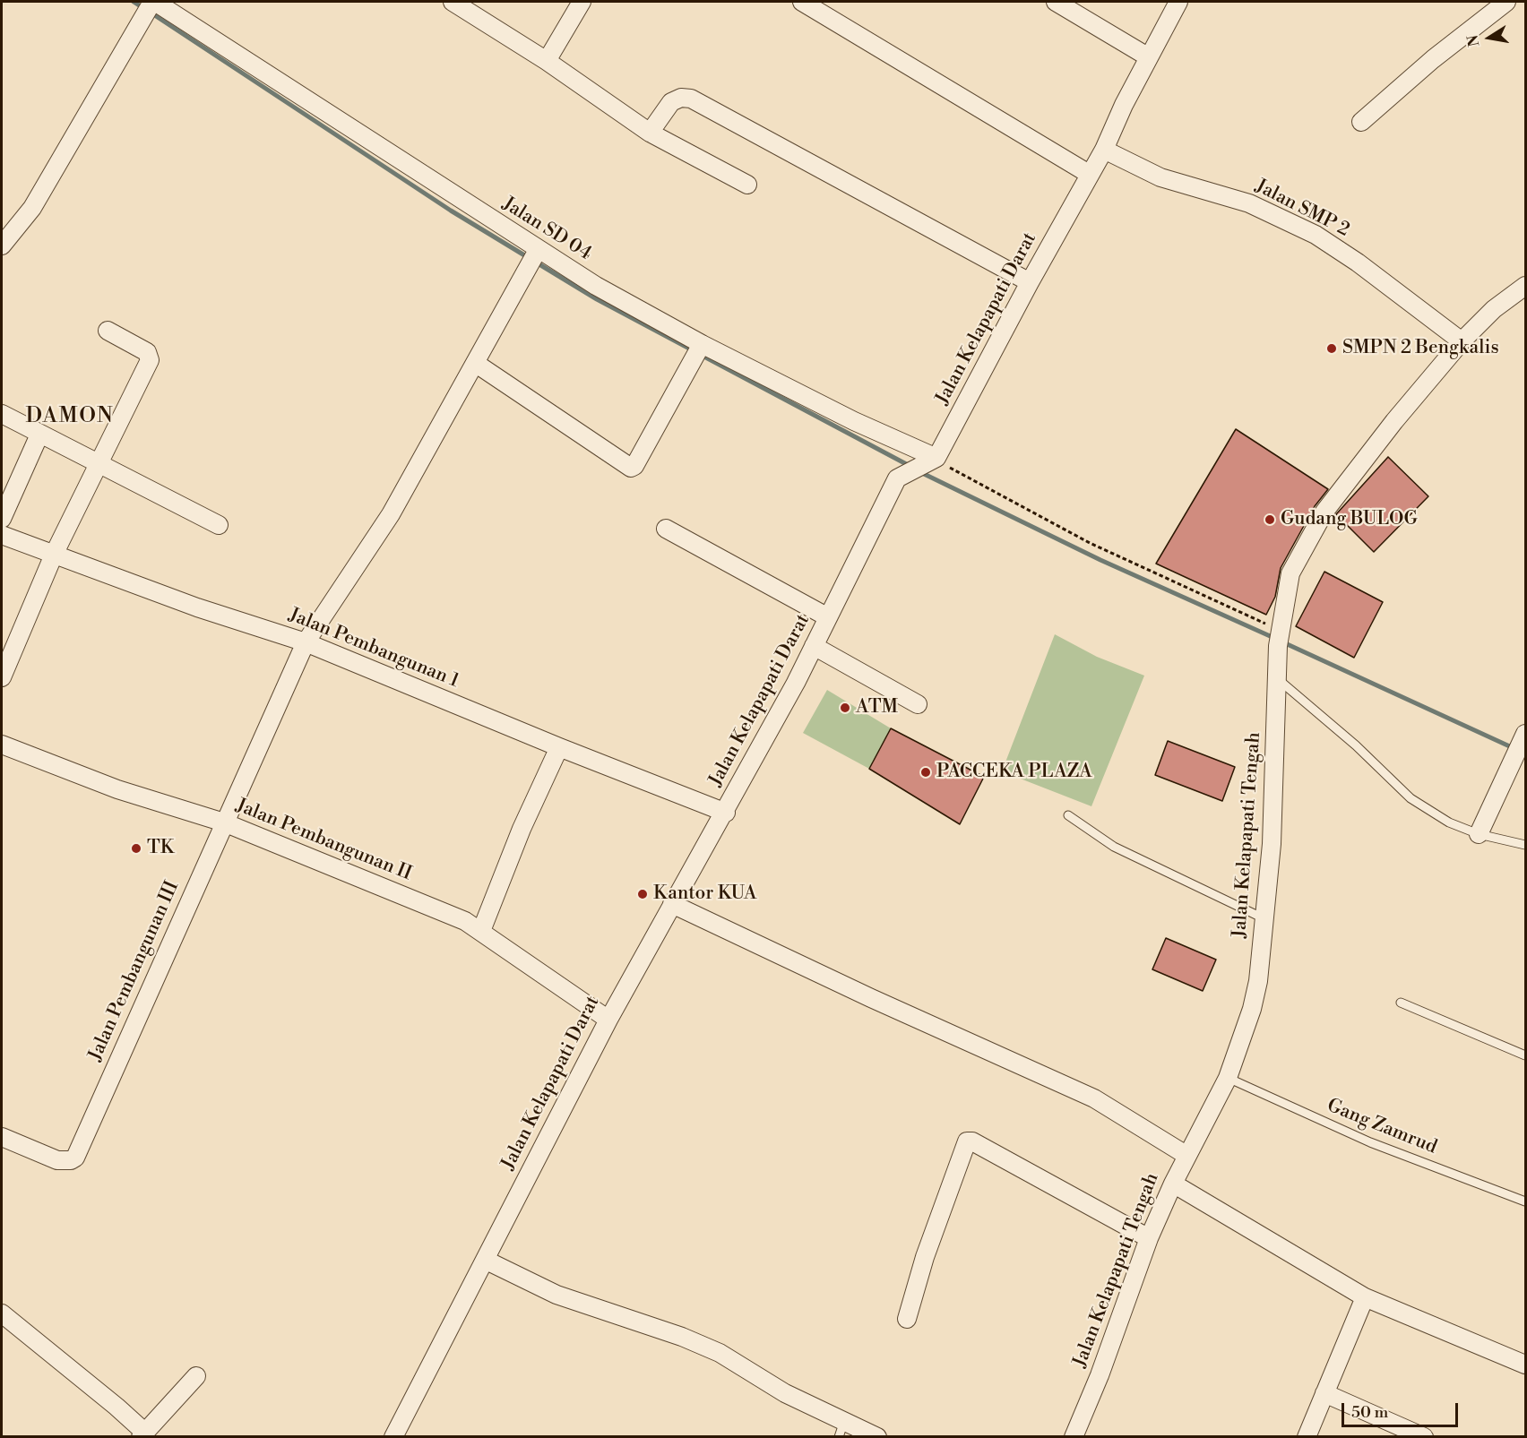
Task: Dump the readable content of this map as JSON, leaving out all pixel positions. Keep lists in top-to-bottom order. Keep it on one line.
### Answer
{"streets":{"street":["Jalan SMP 2","Jalan SD 04","Jalan Kelapapati Darat","Jalan Pembangunan 1","Jalan Kelapapati Tengah","Jalan Pembangunan II","Jalan Pembangunan III"],"lane":["Gang Zamrud"]},"crossings":[["Jalan SMP 2","Jalan Kelapapati Darat"],["Jalan SMP 2","Jalan Kelapapati Tengah"],["Jalan SD 04","Jalan Kelapapati Darat"],["Jalan SD 04","Jalan Pembangunan III"],["Jalan Kelapapati Darat","Jalan Pembangunan 1"],["Jalan Kelapapati Darat","Jalan Pembangunan II"],["Jalan Pembangunan 1","Jalan Pembangunan III"],["Jalan Kelapapati Tengah","Gang Zamrud"],["Jalan Pembangunan II","Jalan Pembangunan III"]],"districts":["DAMON"],"places":["SMPN 2 Bengkalis","Gudang BULOG","ATM","PACCEKA PLAZA","TK","Kantor KUA"],"scale_bar":"50 m","north":"left"}
